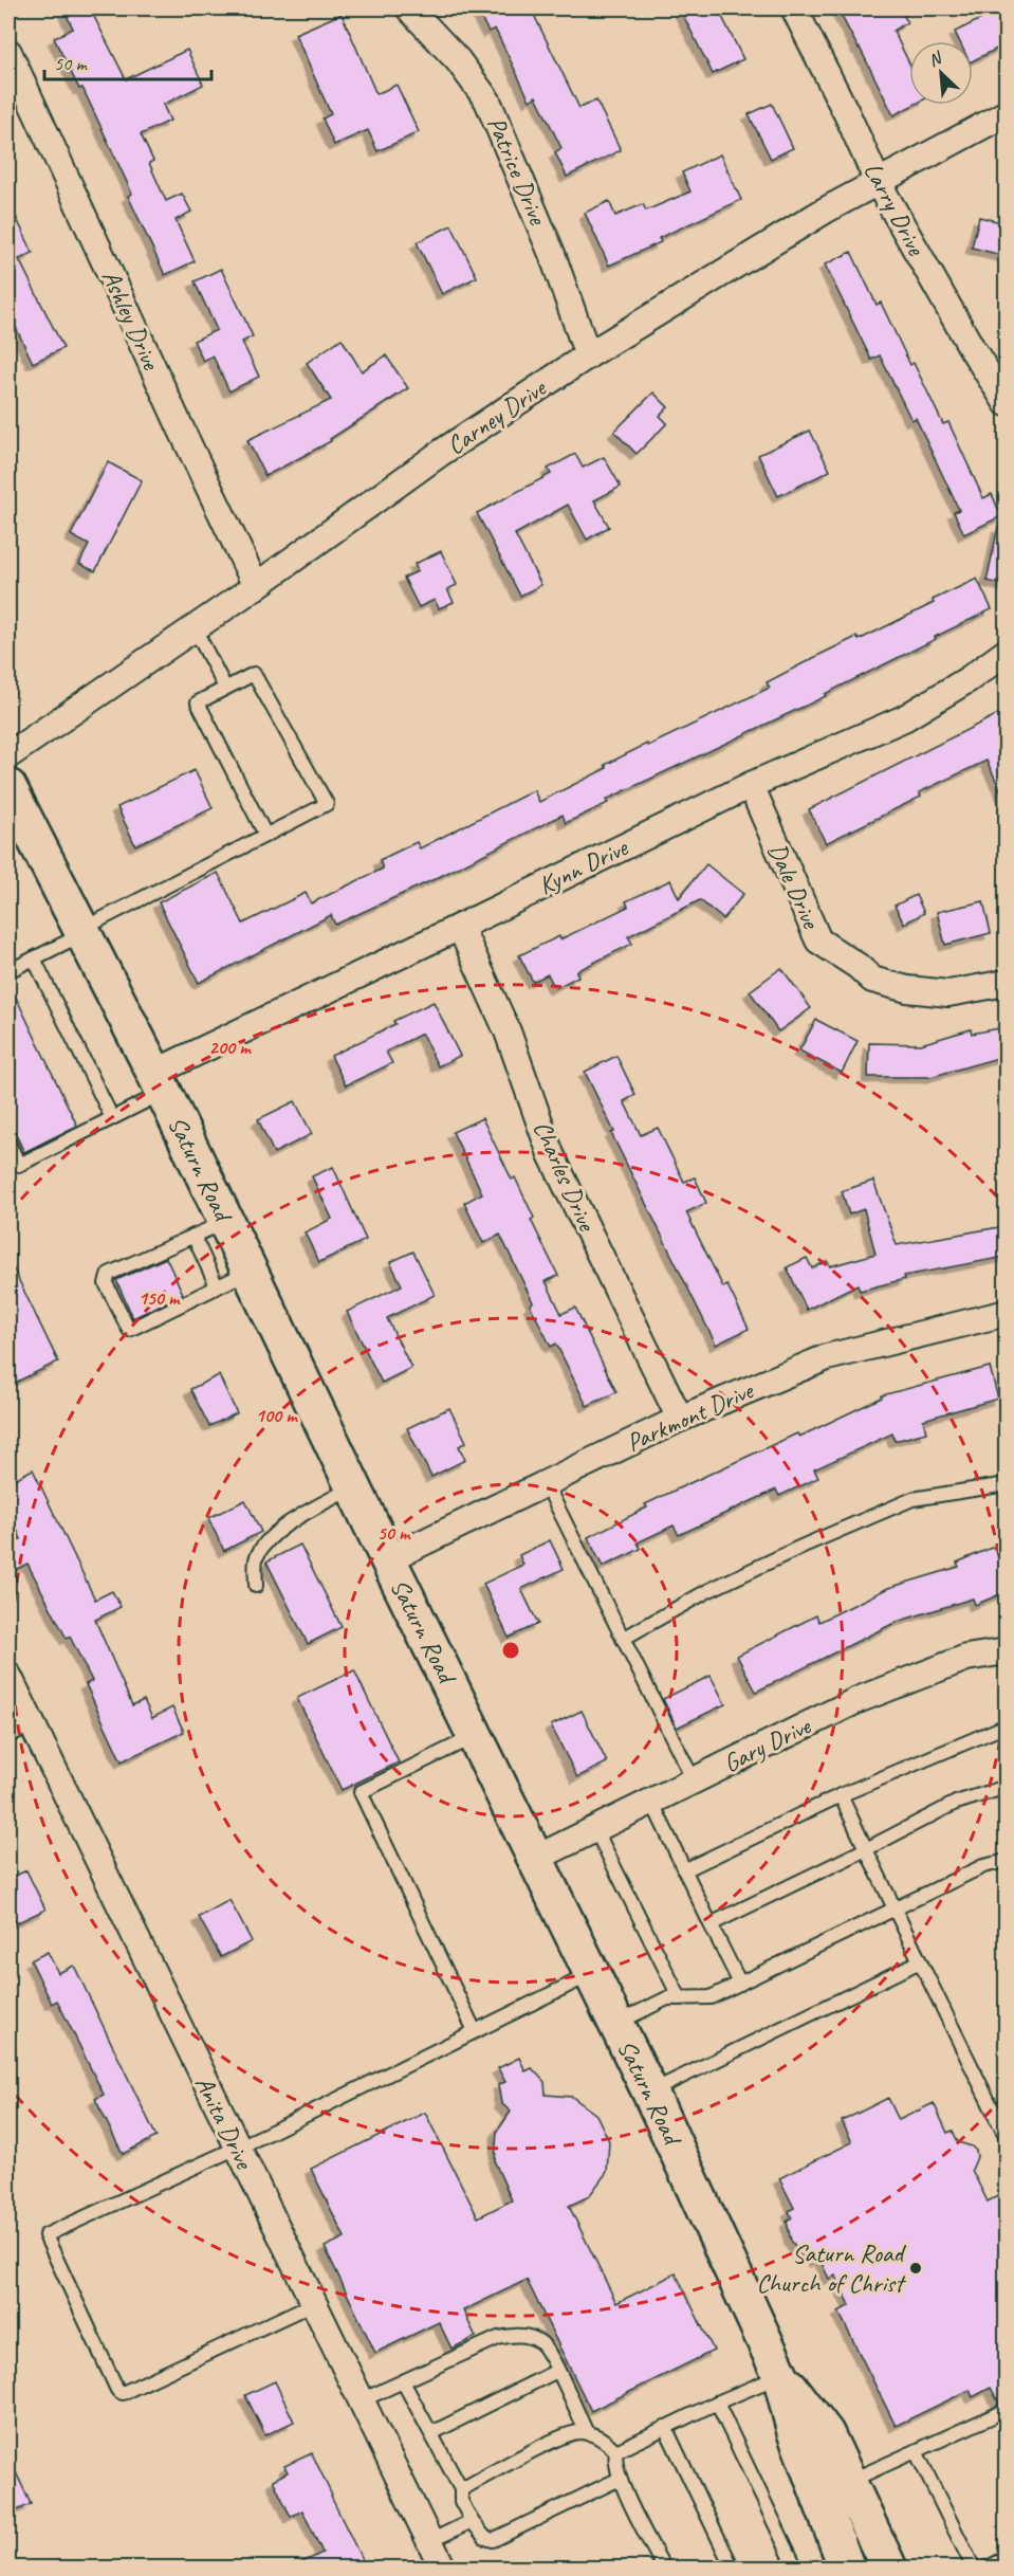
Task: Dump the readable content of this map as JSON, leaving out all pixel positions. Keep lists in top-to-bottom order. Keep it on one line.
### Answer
{"streets":{"street":["Patrice Drive","Larry Drive","Ashley Drive","Carney Drive","Kynn Drive","Dale Drive","Saturn Road","Charles Drive","Parkmont Drive","Gary Drive","Anita Drive"]},"crossings":[["Patrice Drive","Carney Drive"],["Larry Drive","Carney Drive"],["Ashley Drive","Carney Drive"],["Kynn Drive","Dale Drive"],["Kynn Drive","Saturn Road"],["Kynn Drive","Charles Drive"],["Saturn Road","Parkmont Drive"],["Saturn Road","Gary Drive"],["Charles Drive","Parkmont Drive"]],"places":["Saturn Road Church of Christ"],"scale_bar":"50 m","north":"top left","rings":["200 m","150 m","100 m","50 m"]}
